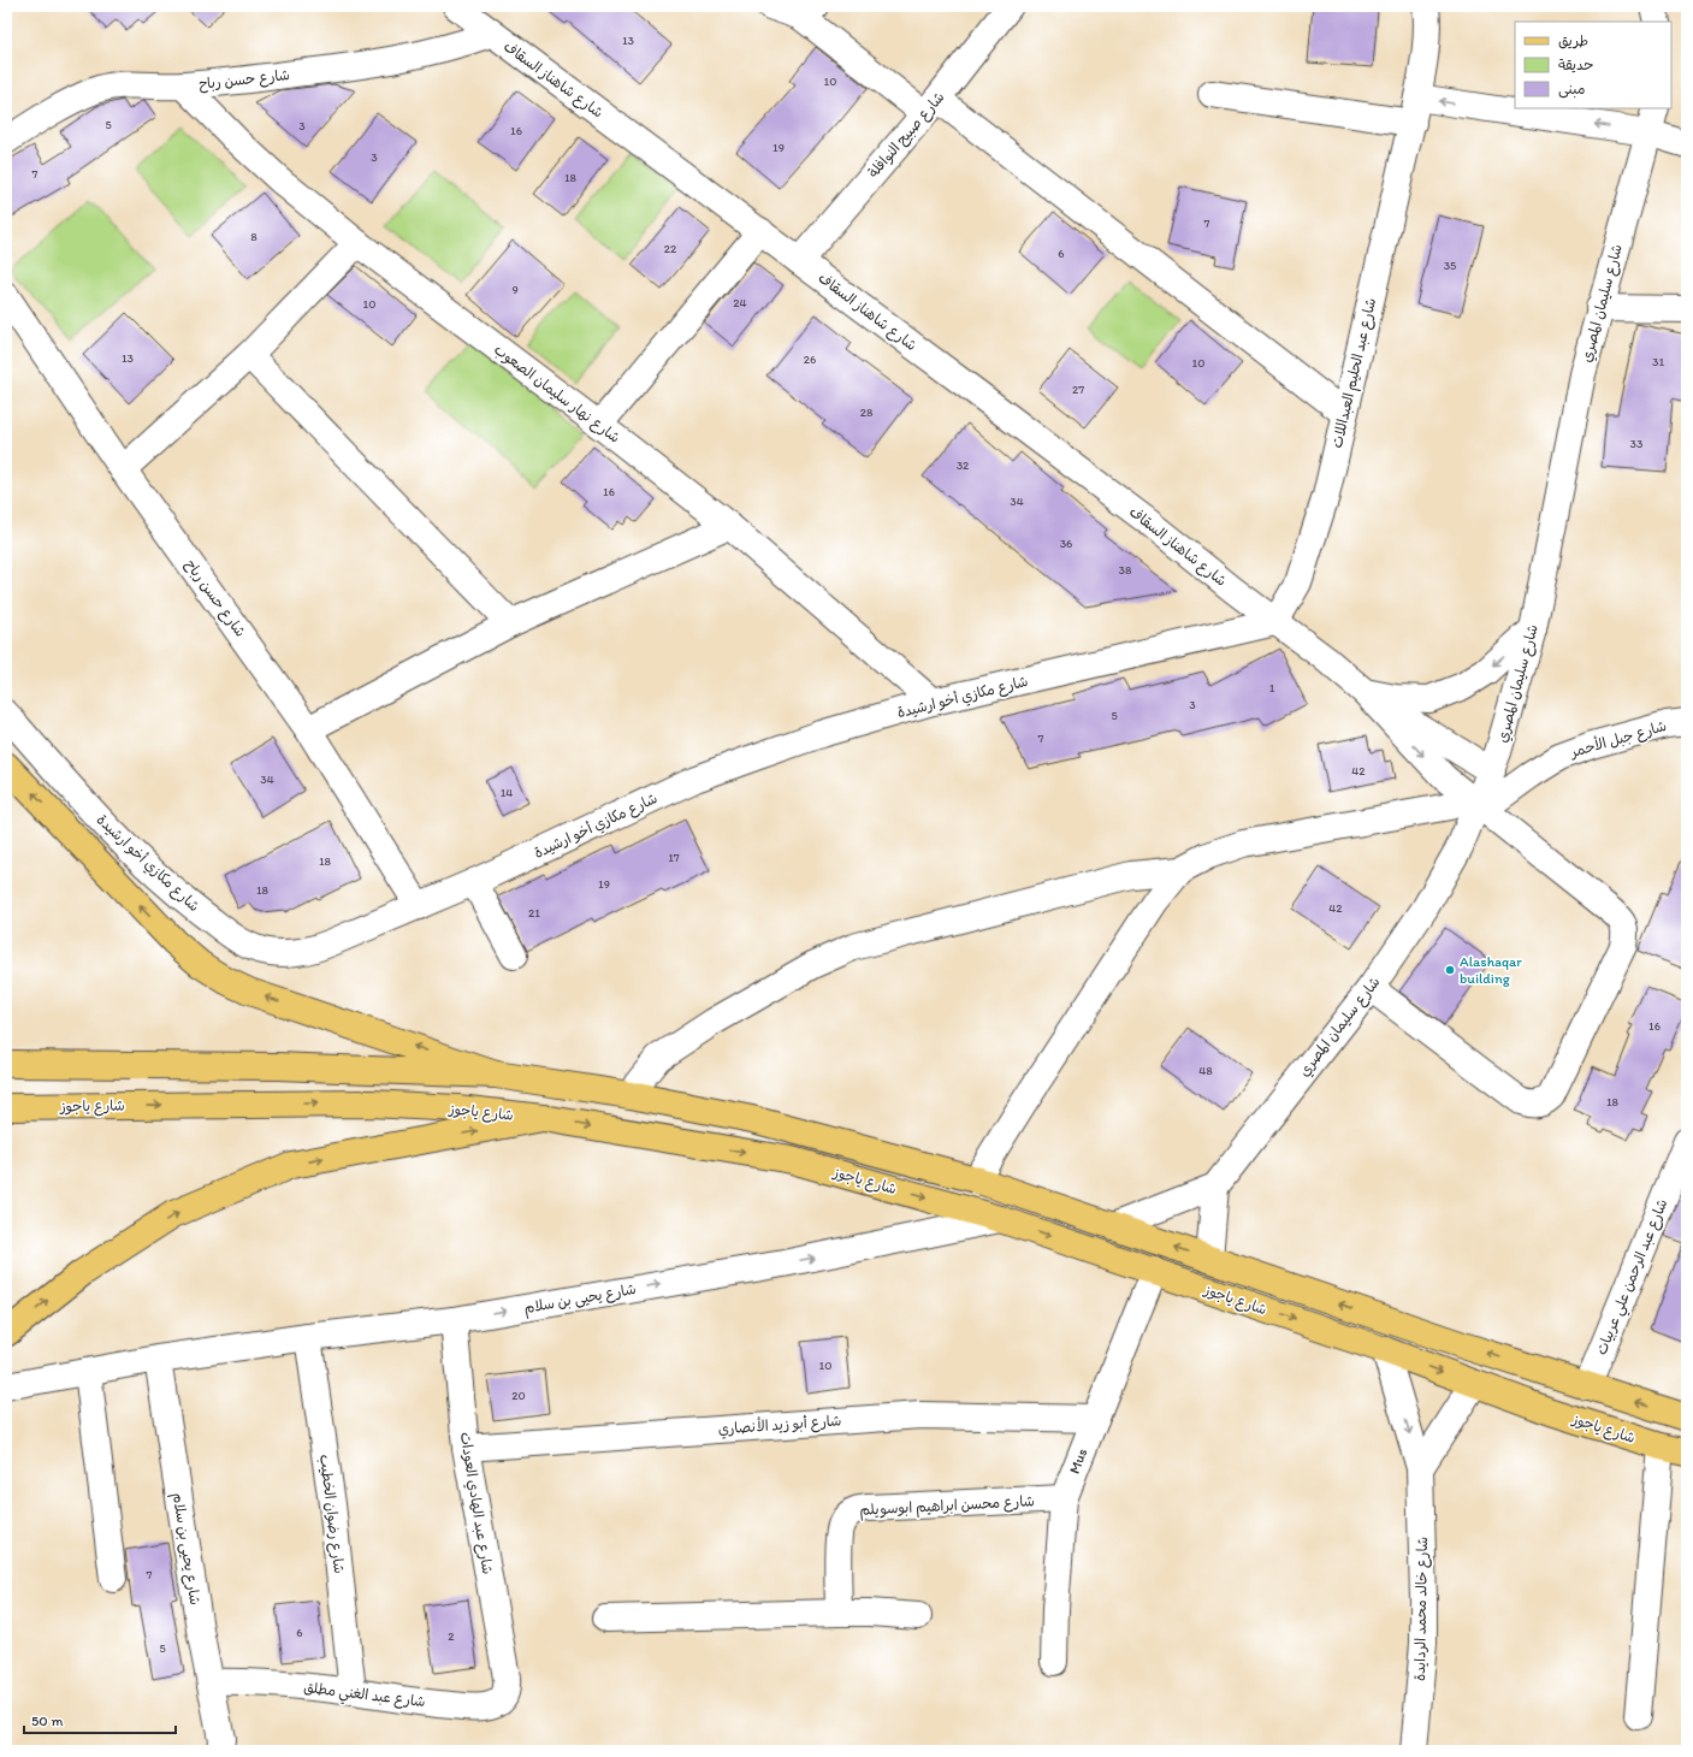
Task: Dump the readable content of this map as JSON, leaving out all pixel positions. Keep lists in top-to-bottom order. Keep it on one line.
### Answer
{"streets":{"main road":["شارع ياجوز"],"street":["شارع حسن رباح","شارع شاهناز السقاف","شارع صبيح النوافلة","شارع سليمان المصري","شارع عبد الحليم العبداللات","شارع نهار سليمان الصعوب","شارع مكازي أخو ارشيدة","شارع جبل الأحمر","شارع عبد الرحمن علي عربيات","شارع يحيى بن سلام","شارع أبو زيد الأنصاري","Mus","شارع عبد الهادي العودات","شارع محسن ابراهيم ابوسويلم","شارع رضوان الخطيب","شارع خالد محمد الردايدة","شارع عبد الغني مطلق"]},"crossings":[["شارع حسن رباح","شارع شاهناز السقاف"],["شارع حسن رباح","شارع نهار سليمان الصعوب"],["شارع حسن رباح","شارع مكازي أخو ارشيدة"],["شارع شاهناز السقاف","شارع صبيح النوافلة"],["شارع شاهناز السقاف","شارع عبد الحليم العبداللات"],["شارع شاهناز السقاف","شارع مكازي أخو ارشيدة"],["شارع سليمان المصري","شارع جبل الأحمر"],["شارع عبد الحليم العبداللات","شارع مكازي أخو ارشيدة"],["شارع نهار سليمان الصعوب","شارع مكازي أخو ارشيدة"],["شارع ياجوز","شارع عبد الرحمن علي عربيات"],["شارع ياجوز","شارع يحيى بن سلام"],["شارع ياجوز","Mus"],["شارع ياجوز","شارع خالد محمد الردايدة"],["شارع يحيى بن سلام","شارع عبد الهادي العودات"],["شارع يحيى بن سلام","شارع رضوان الخطيب"],["شارع يحيى بن سلام","شارع عبد الغني مطلق"],["شارع أبو زيد الأنصاري","Mus"],["شارع أبو زيد الأنصاري","شارع عبد الهادي العودات"],["Mus","شارع محسن ابراهيم ابوسويلم"],["شارع عبد الهادي العودات","شارع عبد الغني مطلق"],["شارع رضوان الخطيب","شارع عبد الغني مطلق"]],"one_way":["شارع يحيى بن سلام"],"places":["Alashaqar building"],"house_numbers":["13","10","5","3","16","19","3","7","18","7","8","22","6","35","9","24","10","13","26","31","10","27","28","33","32","16","34","36","38","1","3","5","7","42","34","14","17","18","19","18","42","21","16","48","18","10","20","7","6","2","5"],"legend":["طريق","حديقة","مبنى"],"scale_bar":"50 m"}
